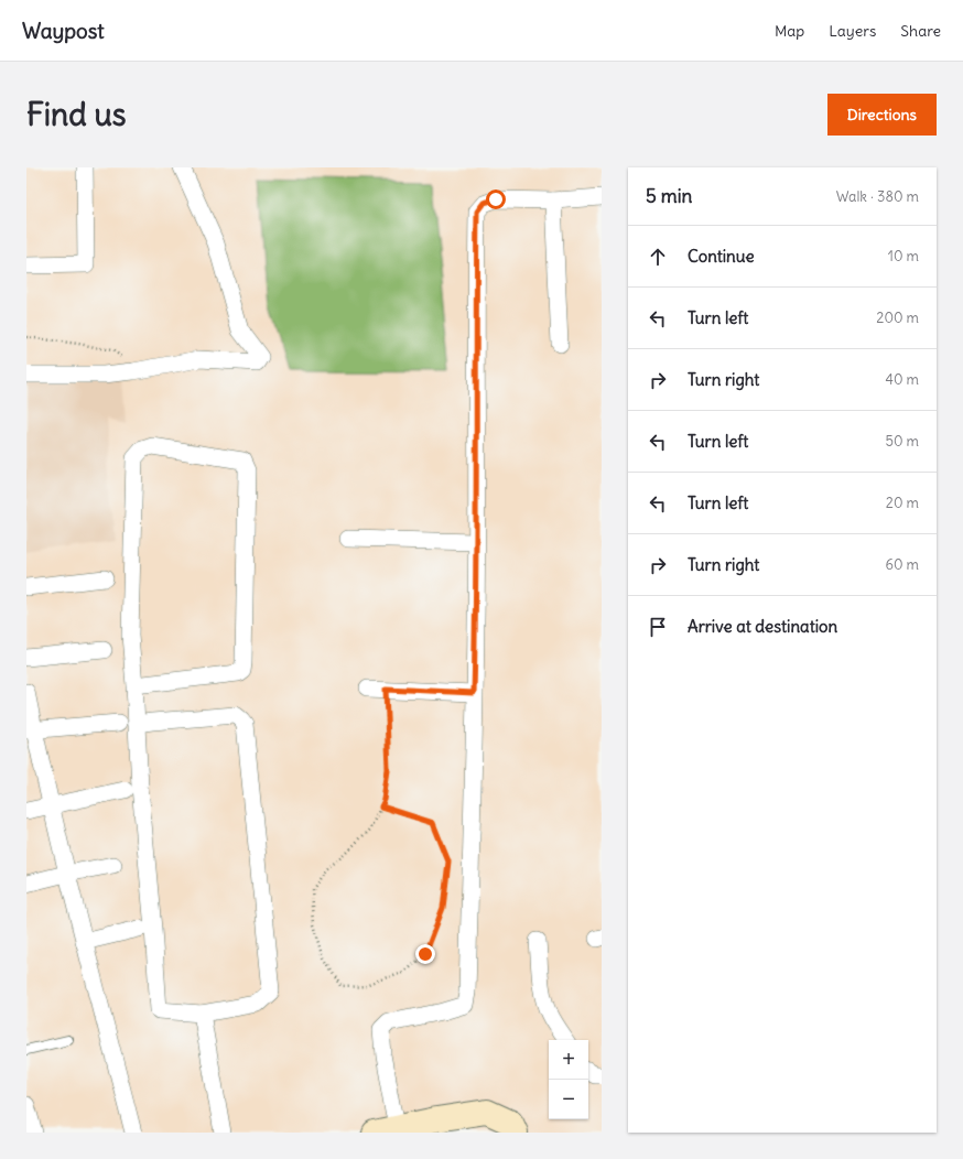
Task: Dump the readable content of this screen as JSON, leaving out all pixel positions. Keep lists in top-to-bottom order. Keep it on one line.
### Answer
{"page":{"header":"Waypost","nav":["Map","Layers","Share"],"buttons":"Directions","title":"Find us","heading":["5 min","Walk · 380 m"],"list":[["Continue","10 m"],["Turn left","200 m"],["Turn right","40 m"],["Turn left","50 m"],["Turn left","20 m"],["Turn right","60 m"],"Arrive at destination"],"map_buttons":["+","−"]}}
